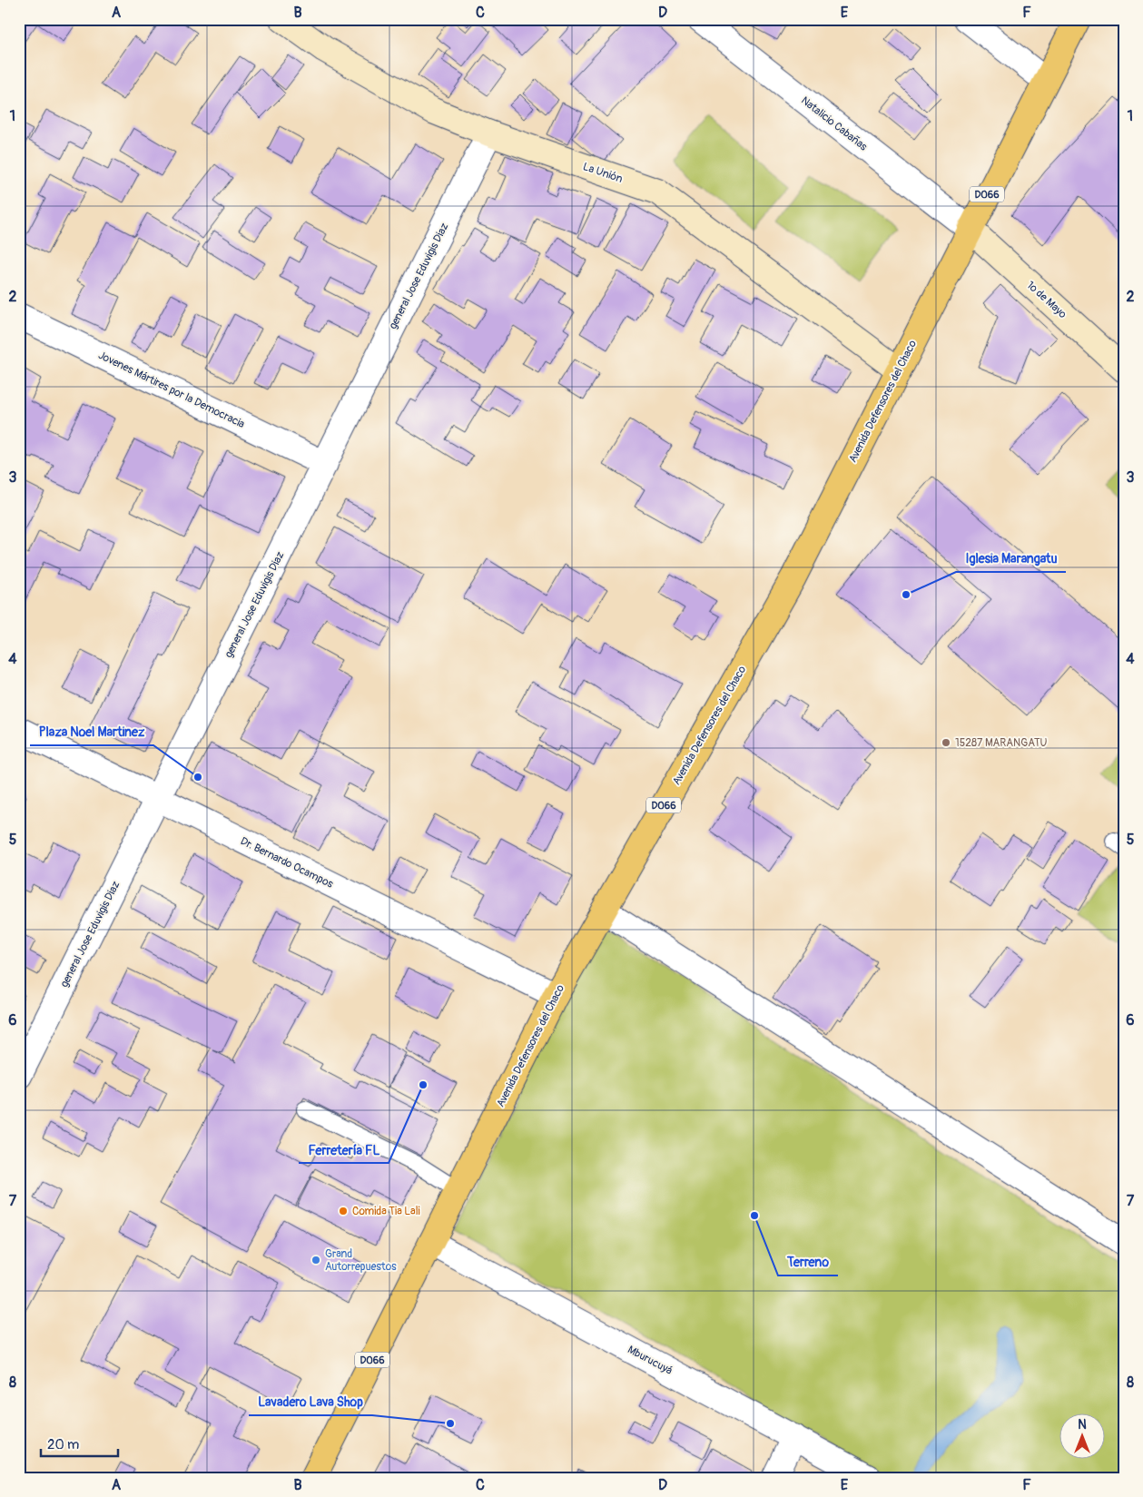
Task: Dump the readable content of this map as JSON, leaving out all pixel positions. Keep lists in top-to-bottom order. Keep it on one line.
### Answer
{"streets":{"main road":["D066","Avenida Defensores del Chaco"],"street":["Natalicio Cabañas","La Unión","general Jose Eduvigis Diaz","1º de Mayo","Jovenes Mártires por la Democracia","Dr. Bernardo Ocampos","Mburucuyá"]},"crossings":[["Natalicio Cabañas","1º de Mayo"],["Natalicio Cabañas","Avenida Defensores del Chaco"],["La Unión","general Jose Eduvigis Diaz"],["La Unión","Avenida Defensores del Chaco"],["general Jose Eduvigis Diaz","Jovenes Mártires por la Democracia"],["general Jose Eduvigis Diaz","Dr. Bernardo Ocampos"],["1º de Mayo","Avenida Defensores del Chaco"],["Avenida Defensores del Chaco","Dr. Bernardo Ocampos"],["Avenida Defensores del Chaco","Mburucuyá"]],"places":["Iglesia Marangatu","15287 MARANGATU","Plaza Noel Martinez","Ferretería FL","Comida Tia Lali","Terreno","Grand Autorrepuestos","Lavadero Lava Shop"],"scale_bar":"20 m","north":"top","grid":{"columns":["A","B","C","D","E","F"],"rows":["1","2","3","4","5","6","7","8"]}}
